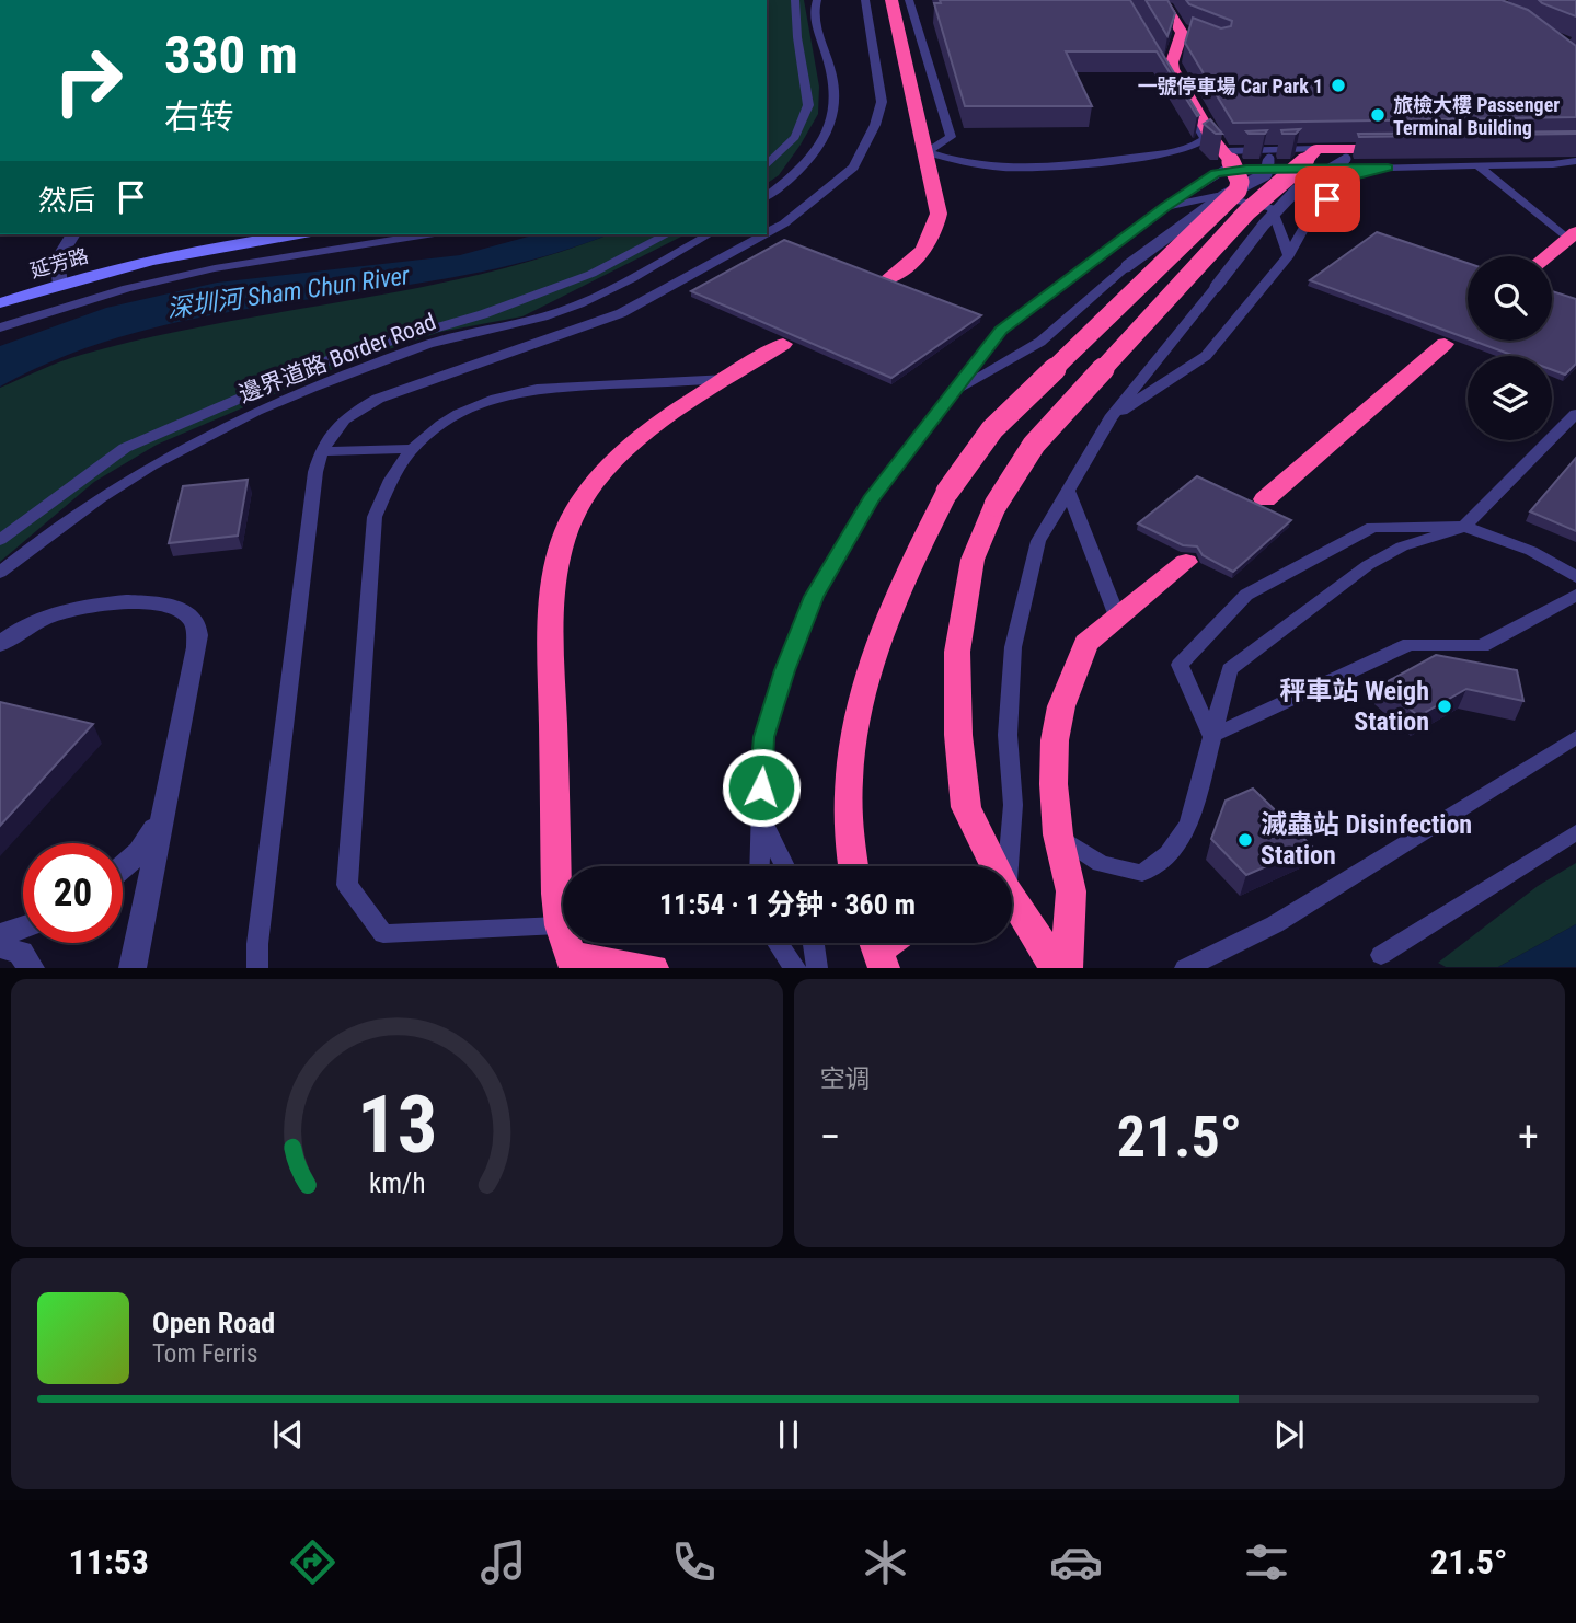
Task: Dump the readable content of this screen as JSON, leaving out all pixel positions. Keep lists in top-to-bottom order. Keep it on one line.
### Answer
{"streets":{"main road":["延芳路"],"lane":["邊界道路 Border Road"]},"water":["深圳河 Sham Chun River"],"places":["一號停車場 Car Park 1","旅檢大樓 Passenger Terminal Building","秤車站 Weigh Station","滅蟲站 Disinfection Station"],"page":{"turn":["330 m","右转"],"then":"然后","limit":"20","trip":"11:54 · 1 分钟 · 360 m","tile":"空调","heat":["−","21.5°","+"],"song":["Open Road","Tom Ferris"],"tabs":["11:53","21.5°"],"gauge":["13","km/h"]}}
